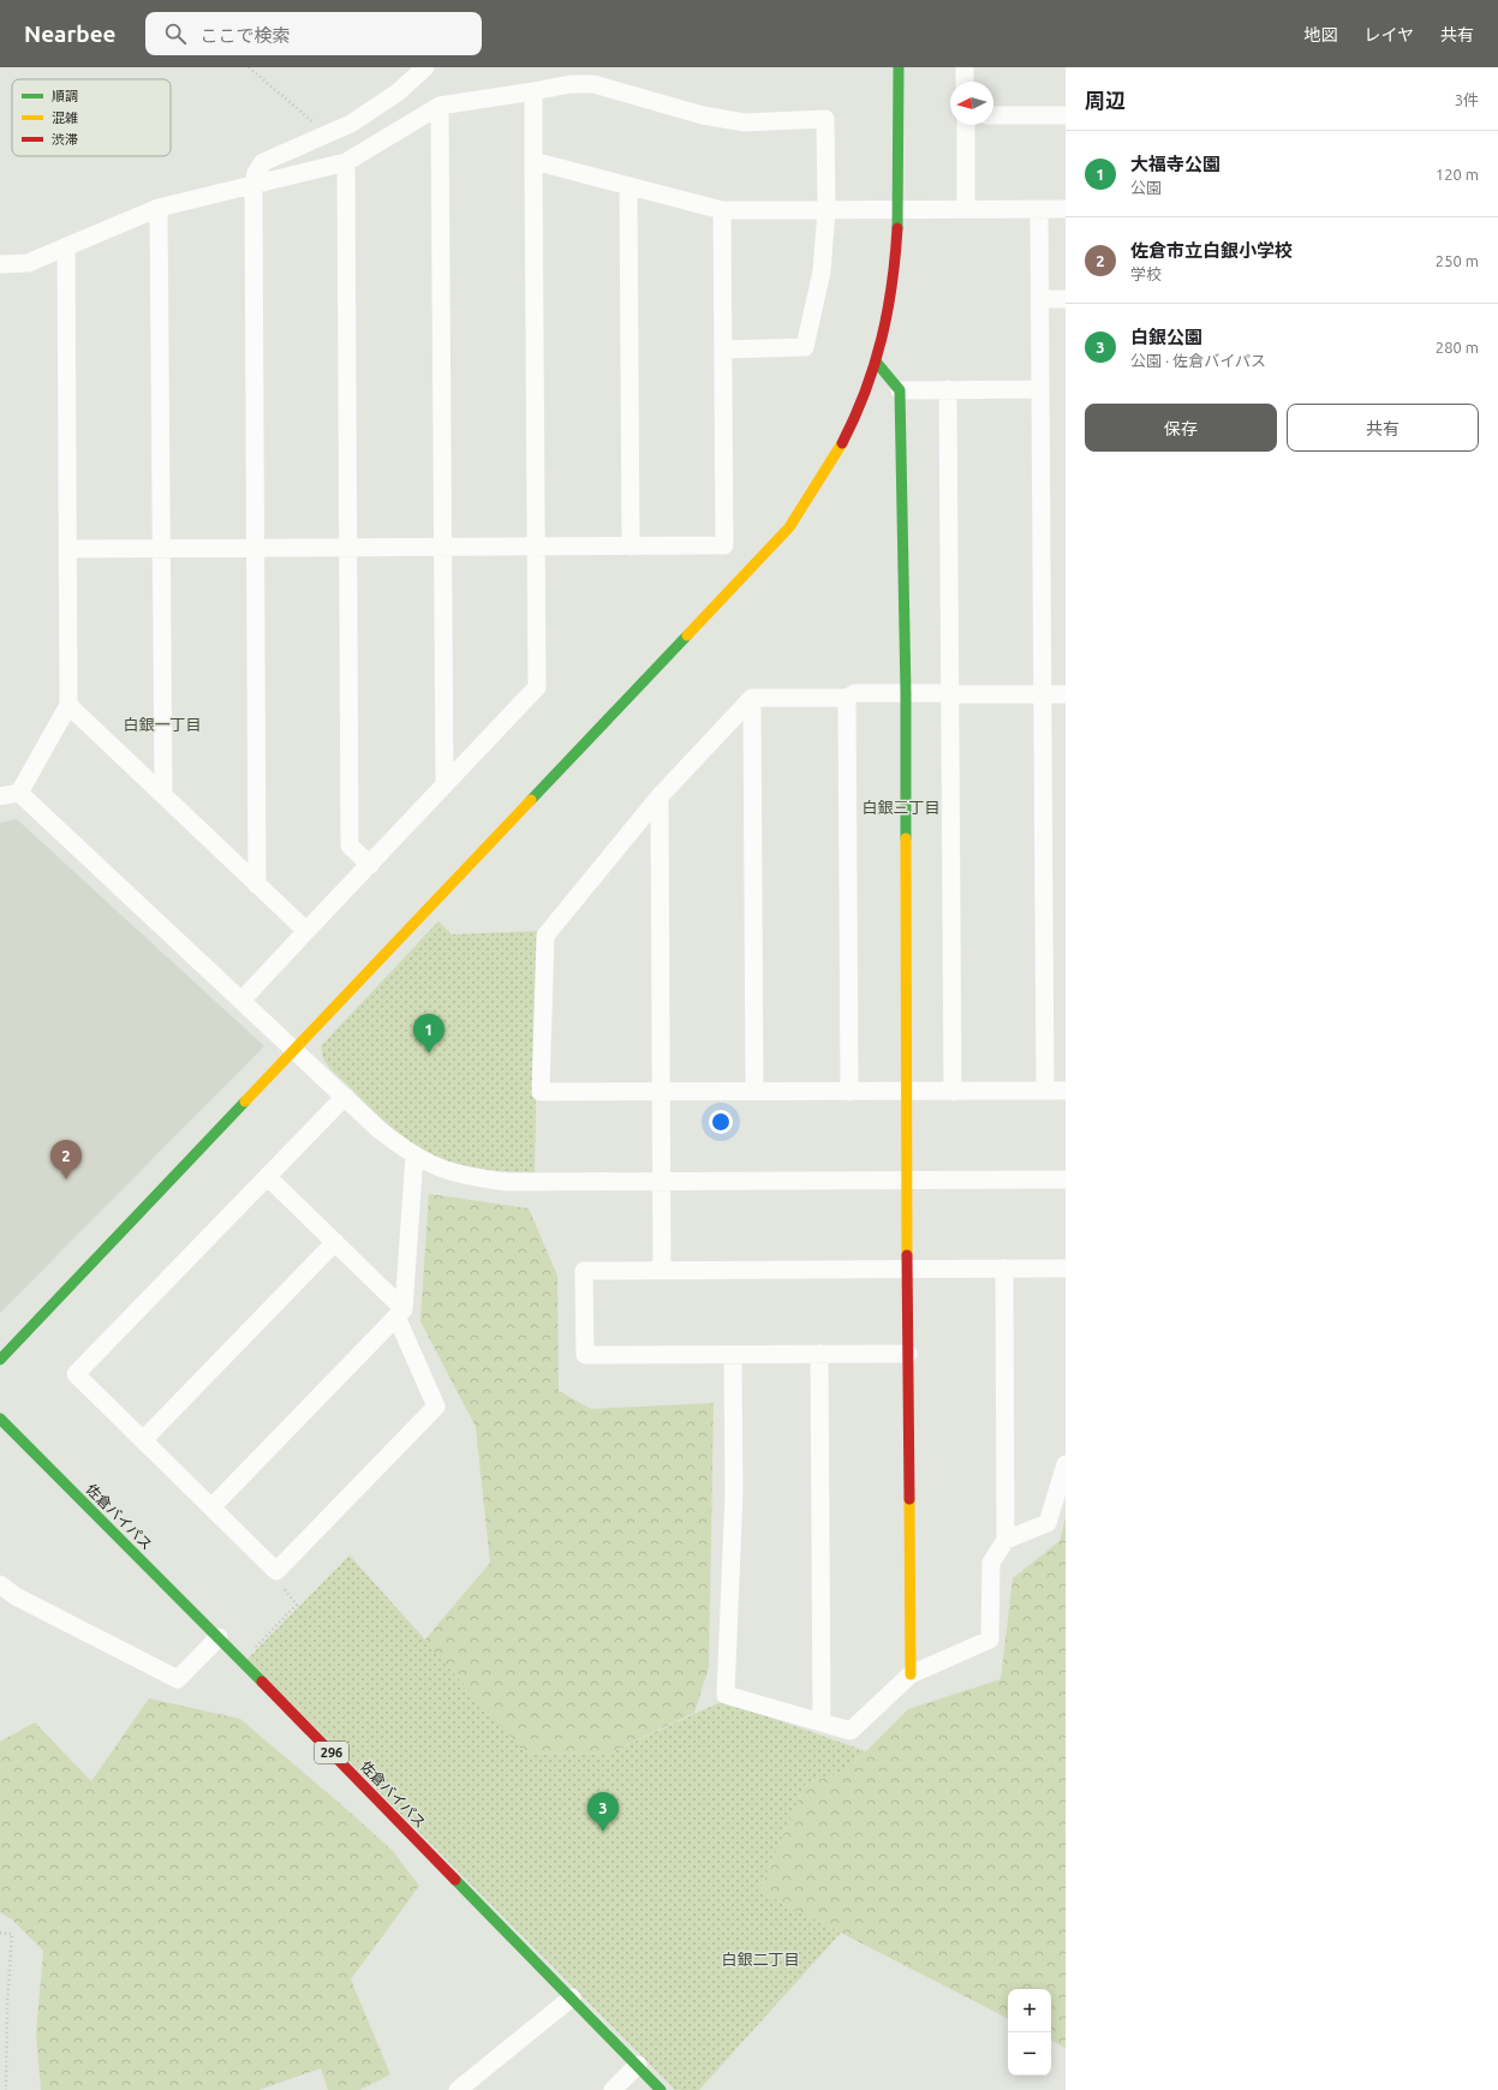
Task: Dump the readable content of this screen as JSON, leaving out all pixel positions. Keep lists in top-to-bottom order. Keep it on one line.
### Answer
{"streets":{"main road":["佐倉バイパス","296"]},"districts":["白銀一丁目","白銀三丁目","白銀二丁目"],"legend":["順調","混雑","渋滞"],"north":"left","page":{"header":"Nearbee","search":"ここで検索","nav":["地図","レイヤ","共有"],"heading":["周辺","3件"],"list":[{"mark":"1","name":"大福寺公園","note":"公園","value":"120 m"},{"mark":"2","name":"佐倉市立白銀小学校","note":"学校","value":"250 m"},{"mark":"3","name":"白銀公園","note":"公園 · 佐倉バイパス","value":"280 m"}],"buttons":["保存","共有"],"pins":["1","2","3"],"map_buttons":["+","−"]}}
